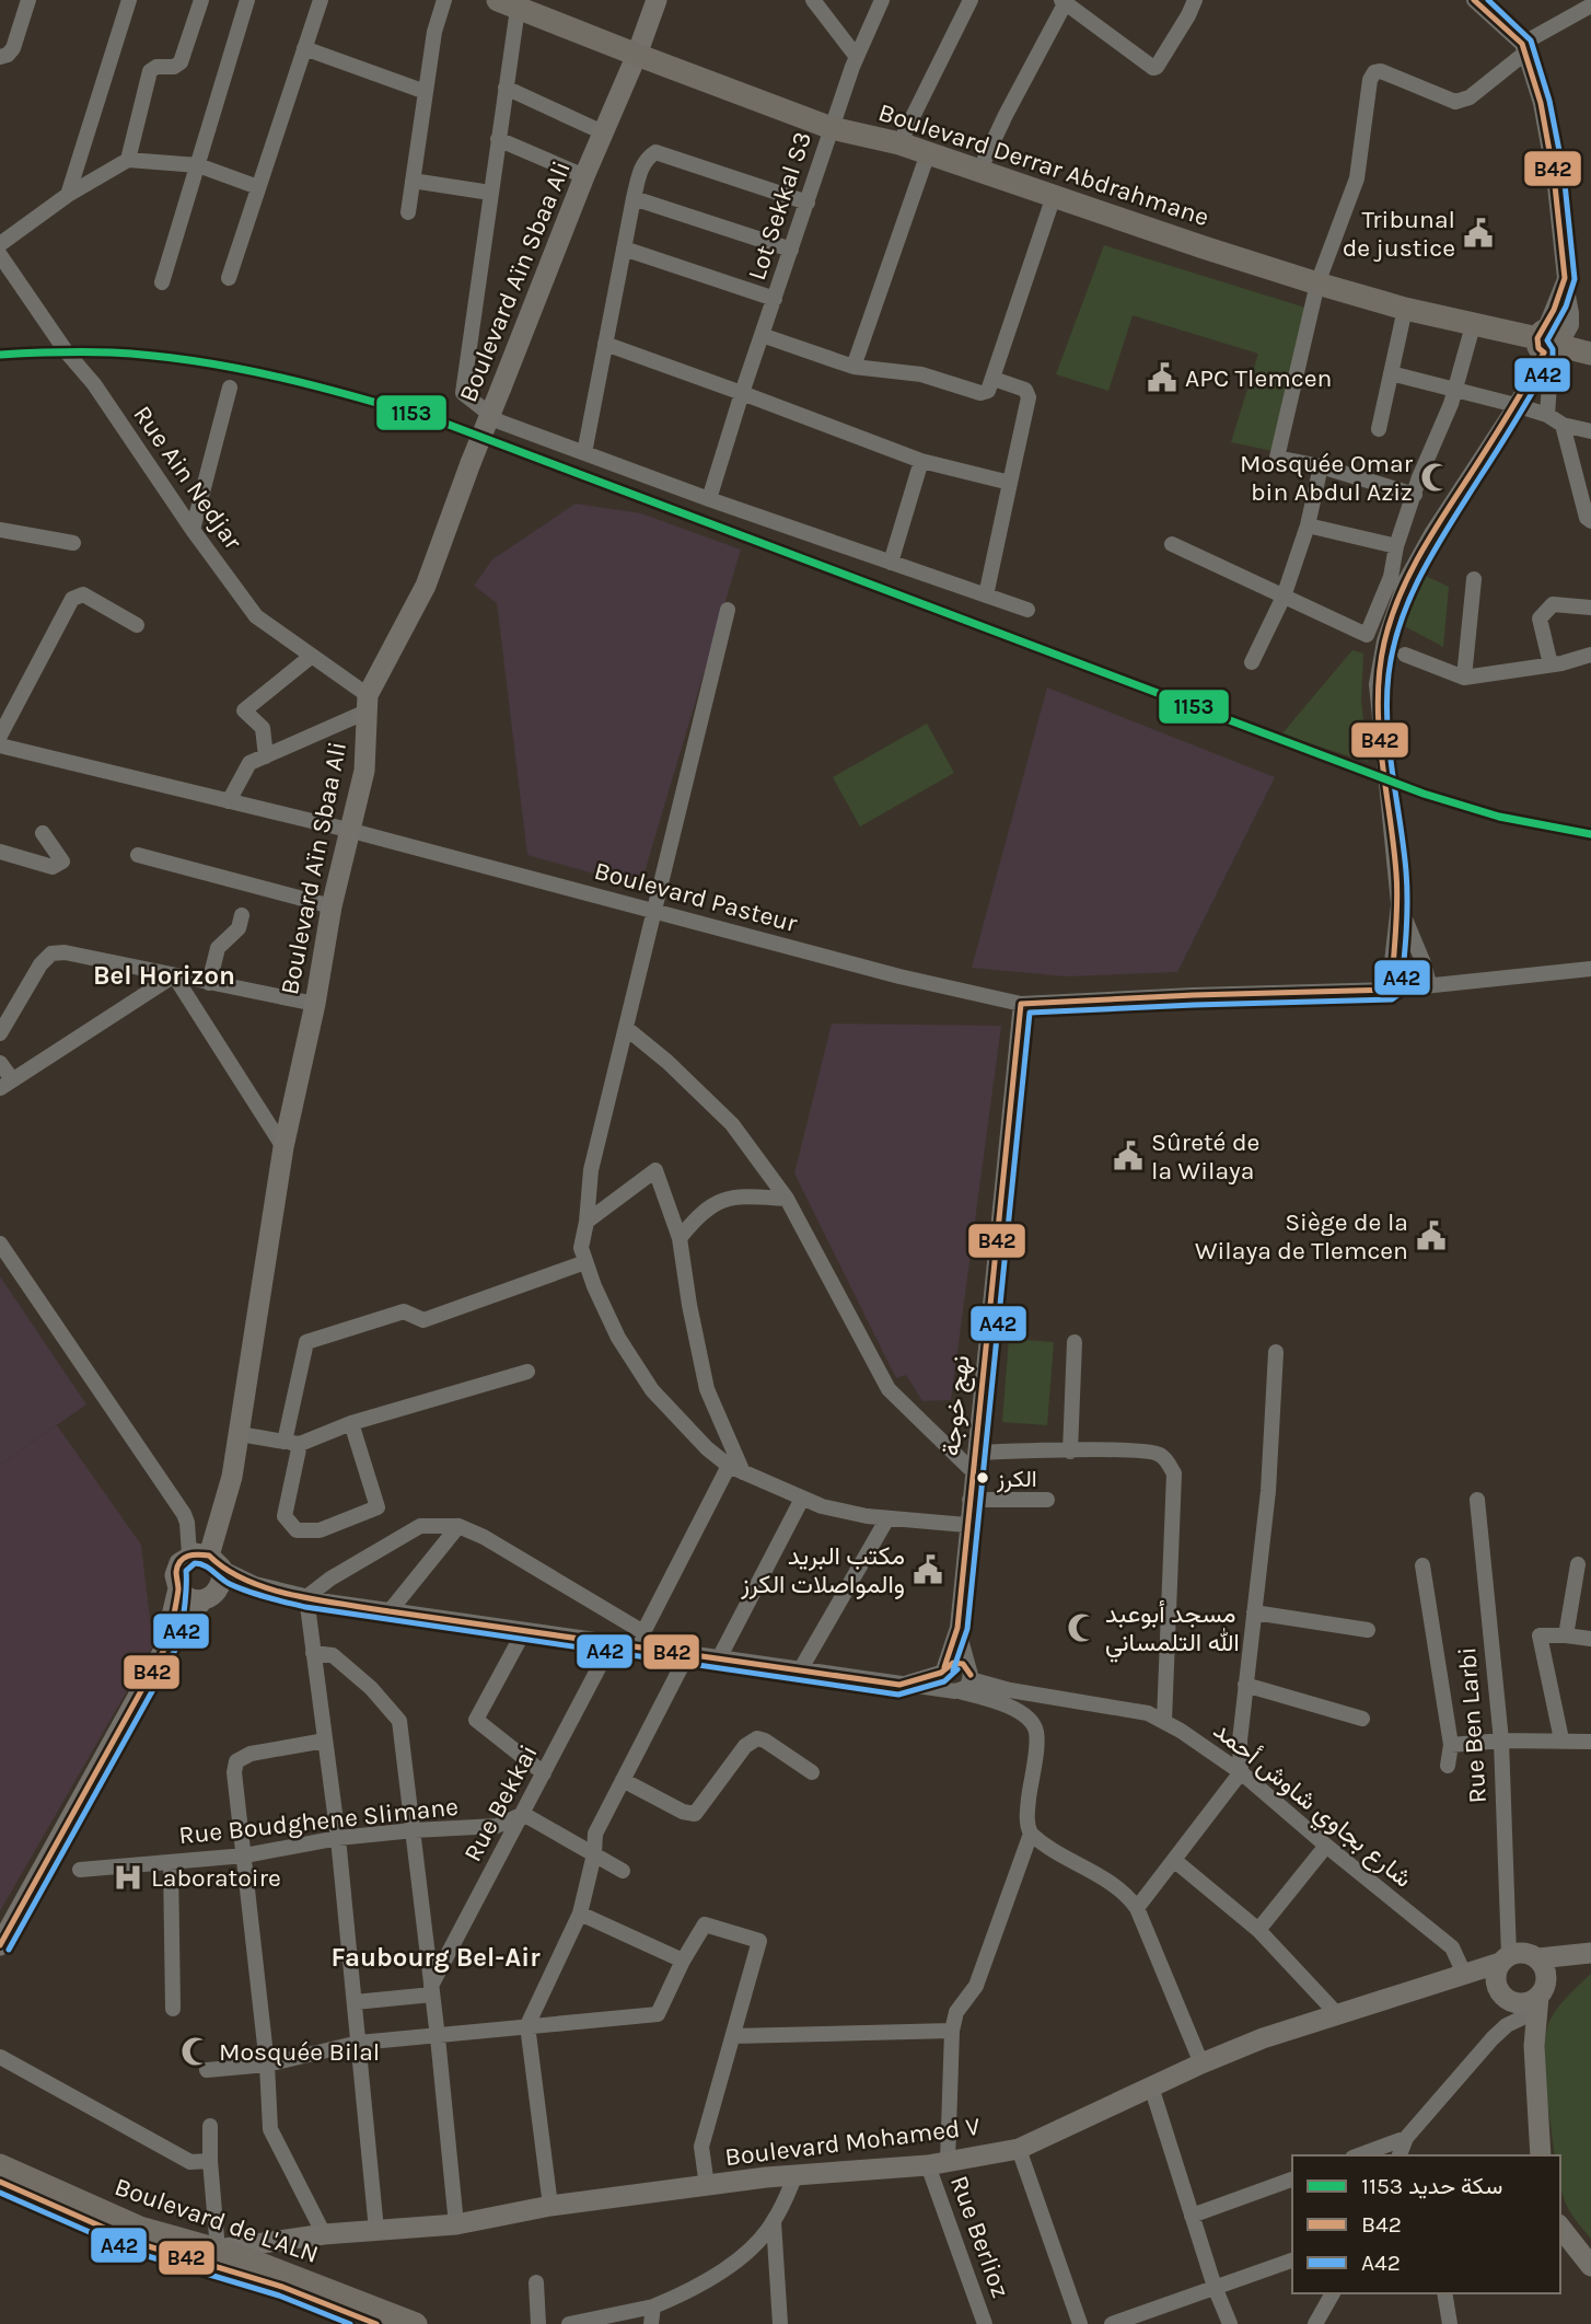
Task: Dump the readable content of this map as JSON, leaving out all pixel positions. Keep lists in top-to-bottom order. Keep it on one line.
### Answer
{"streets":{"main road":["Boulevard Derrar Abdrahmane","Boulevard Aïn Sbaa Ali","Boulevard Mohamed V","Boulevard de L'ALN"],"street":["Lot Sekkal S3","Rue Ain Nedjar","Boulevard Pasteur","نهج خوجة","Rue Ben Larbi","Rue Bekkai","شارع بجاوي شاوش أحمد","Rue Boudghene Slimane","Rue Berlioz"]},"crossings":[["Boulevard Derrar Abdrahmane","Lot Sekkal S3"],["Boulevard Derrar Abdrahmane","Boulevard Aïn Sbaa Ali"],["Boulevard Aïn Sbaa Ali","Rue Ain Nedjar"],["Boulevard Aïn Sbaa Ali","Boulevard Pasteur"],["Boulevard Pasteur","نهج خوجة"],["نهج خوجة","شارع بجاوي شاوش أحمد"],["Rue Ben Larbi","Boulevard Mohamed V"],["Rue Bekkai","Rue Boudghene Slimane"],["شارع بجاوي شاوش أحمد","Boulevard Mohamed V"],["Boulevard Mohamed V","Boulevard de L'ALN"],["Boulevard Mohamed V","Rue Berlioz"]],"districts":["Bel Horizon","Faubourg Bel-Air"],"places":{"public building":["Tribunal de justice","APC Tlemcen","Sûreté de la Wilaya","Siège de la Wilaya de Tlemcen","مكتب البريد والمواصلات الكرز"],"mosque":["Mosquée Omar bin Abdul Aziz","مسجد أبوعبد الله التلمساني","Mosquée Bilal"],"other":["الكرز"],"hospital":["Laboratoire"]},"lines":["transit line B42","transit line A42","rail line 1153"],"legend":["سكة حديد 1153","B42","A42"]}
